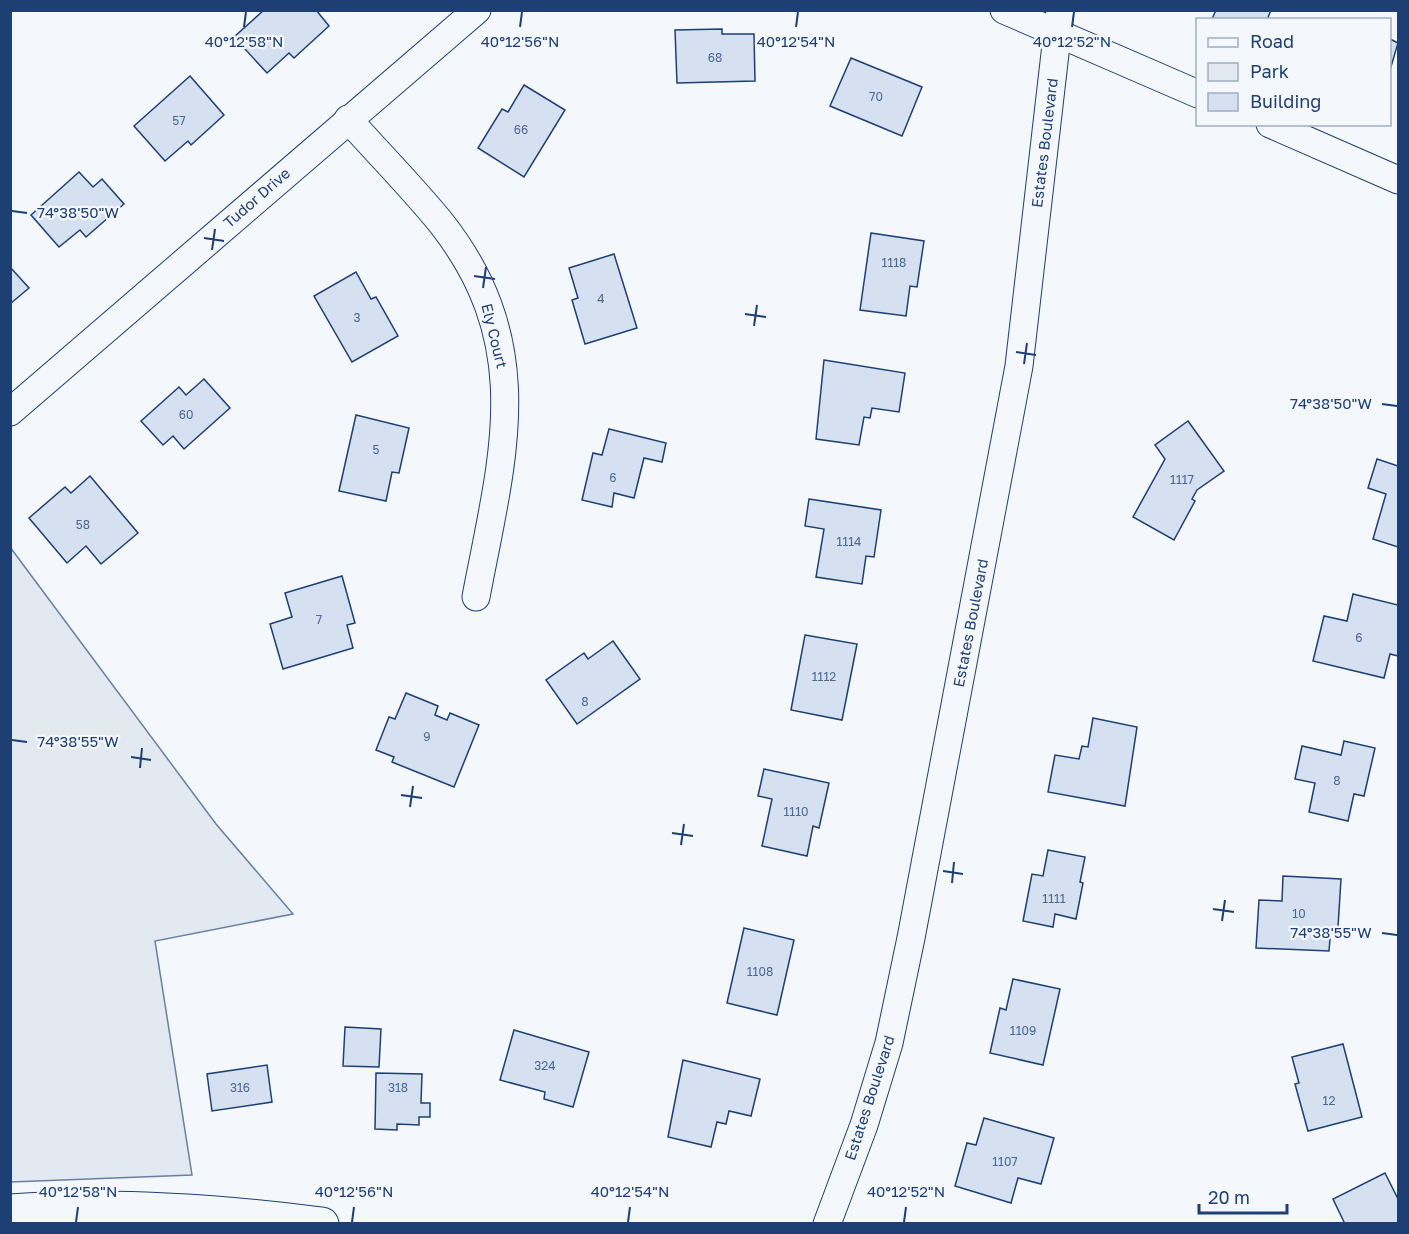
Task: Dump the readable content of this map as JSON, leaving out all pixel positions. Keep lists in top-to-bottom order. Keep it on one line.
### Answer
{"streets":{"street":["Estates Boulevard","Tudor Drive","Ely Court"]},"crossings":[["Tudor Drive","Ely Court"]],"house_numbers":["68","70","57","66","1118","4","3","60","5","6","1117","58","1114","7","6","1112","8","9","8","1110","1111","10","1108","1109","324","316","318","12","1107"],"legend":["Road","Park","Building"],"scale_bar":"20 m","coordinates":["40°12'58\"N","40°12'56\"N","40°12'54\"N","40°12'52\"N","74°38'50\"W","74°38'55\"W"]}
